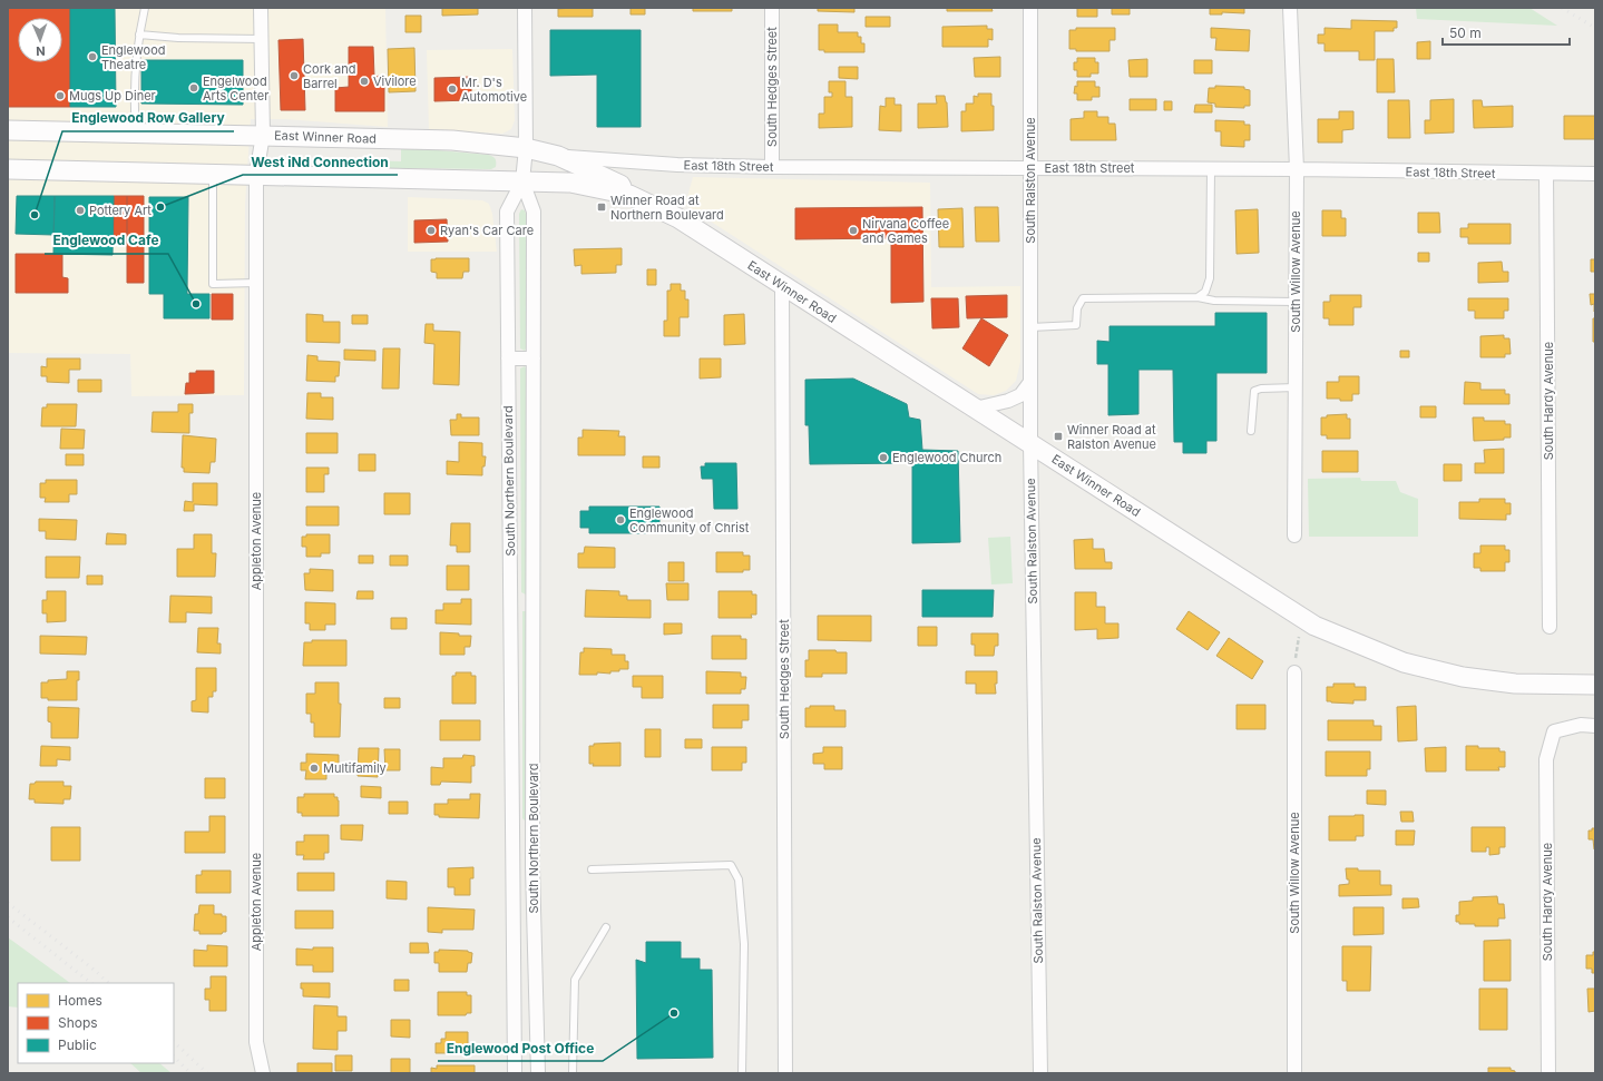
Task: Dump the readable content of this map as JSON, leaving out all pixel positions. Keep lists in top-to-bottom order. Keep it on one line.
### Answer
{"streets":{"street":["South Hedges Street","East Winner Road","East 18th Street","South Ralston Avenue","South Willow Avenue","South Hardy Avenue","South Northern Boulevard","Appleton Avenue"]},"crossings":[["South Hedges Street","East Winner Road"],["South Hedges Street","East 18th Street"],["East Winner Road","East 18th Street"],["East Winner Road","South Ralston Avenue"],["East Winner Road","South Northern Boulevard"],["East Winner Road","Appleton Avenue"],["East 18th Street","South Ralston Avenue"],["East 18th Street","South Willow Avenue"],["East 18th Street","South Hardy Avenue"]],"places":{"other":["Englewood Theatre","Cork and Barrel","Vivilore","Engelwood Arts Center","Mr. D's Automotive","Mugs Up Diner","West iNd Connection","Pottery Art","Englewood Row Gallery","Ryan's Car Care","Nirvana Coffee and Games","Englewood Cafe","Englewood Church","Englewood Community of Christ","Multifamily","Englewood Post Office"],"transit":["Winner Road at Northern Boulevard","Winner Road at Ralston Avenue"]},"legend":["Homes","Shops","Public"],"scale_bar":"50 m","north":"bottom"}
